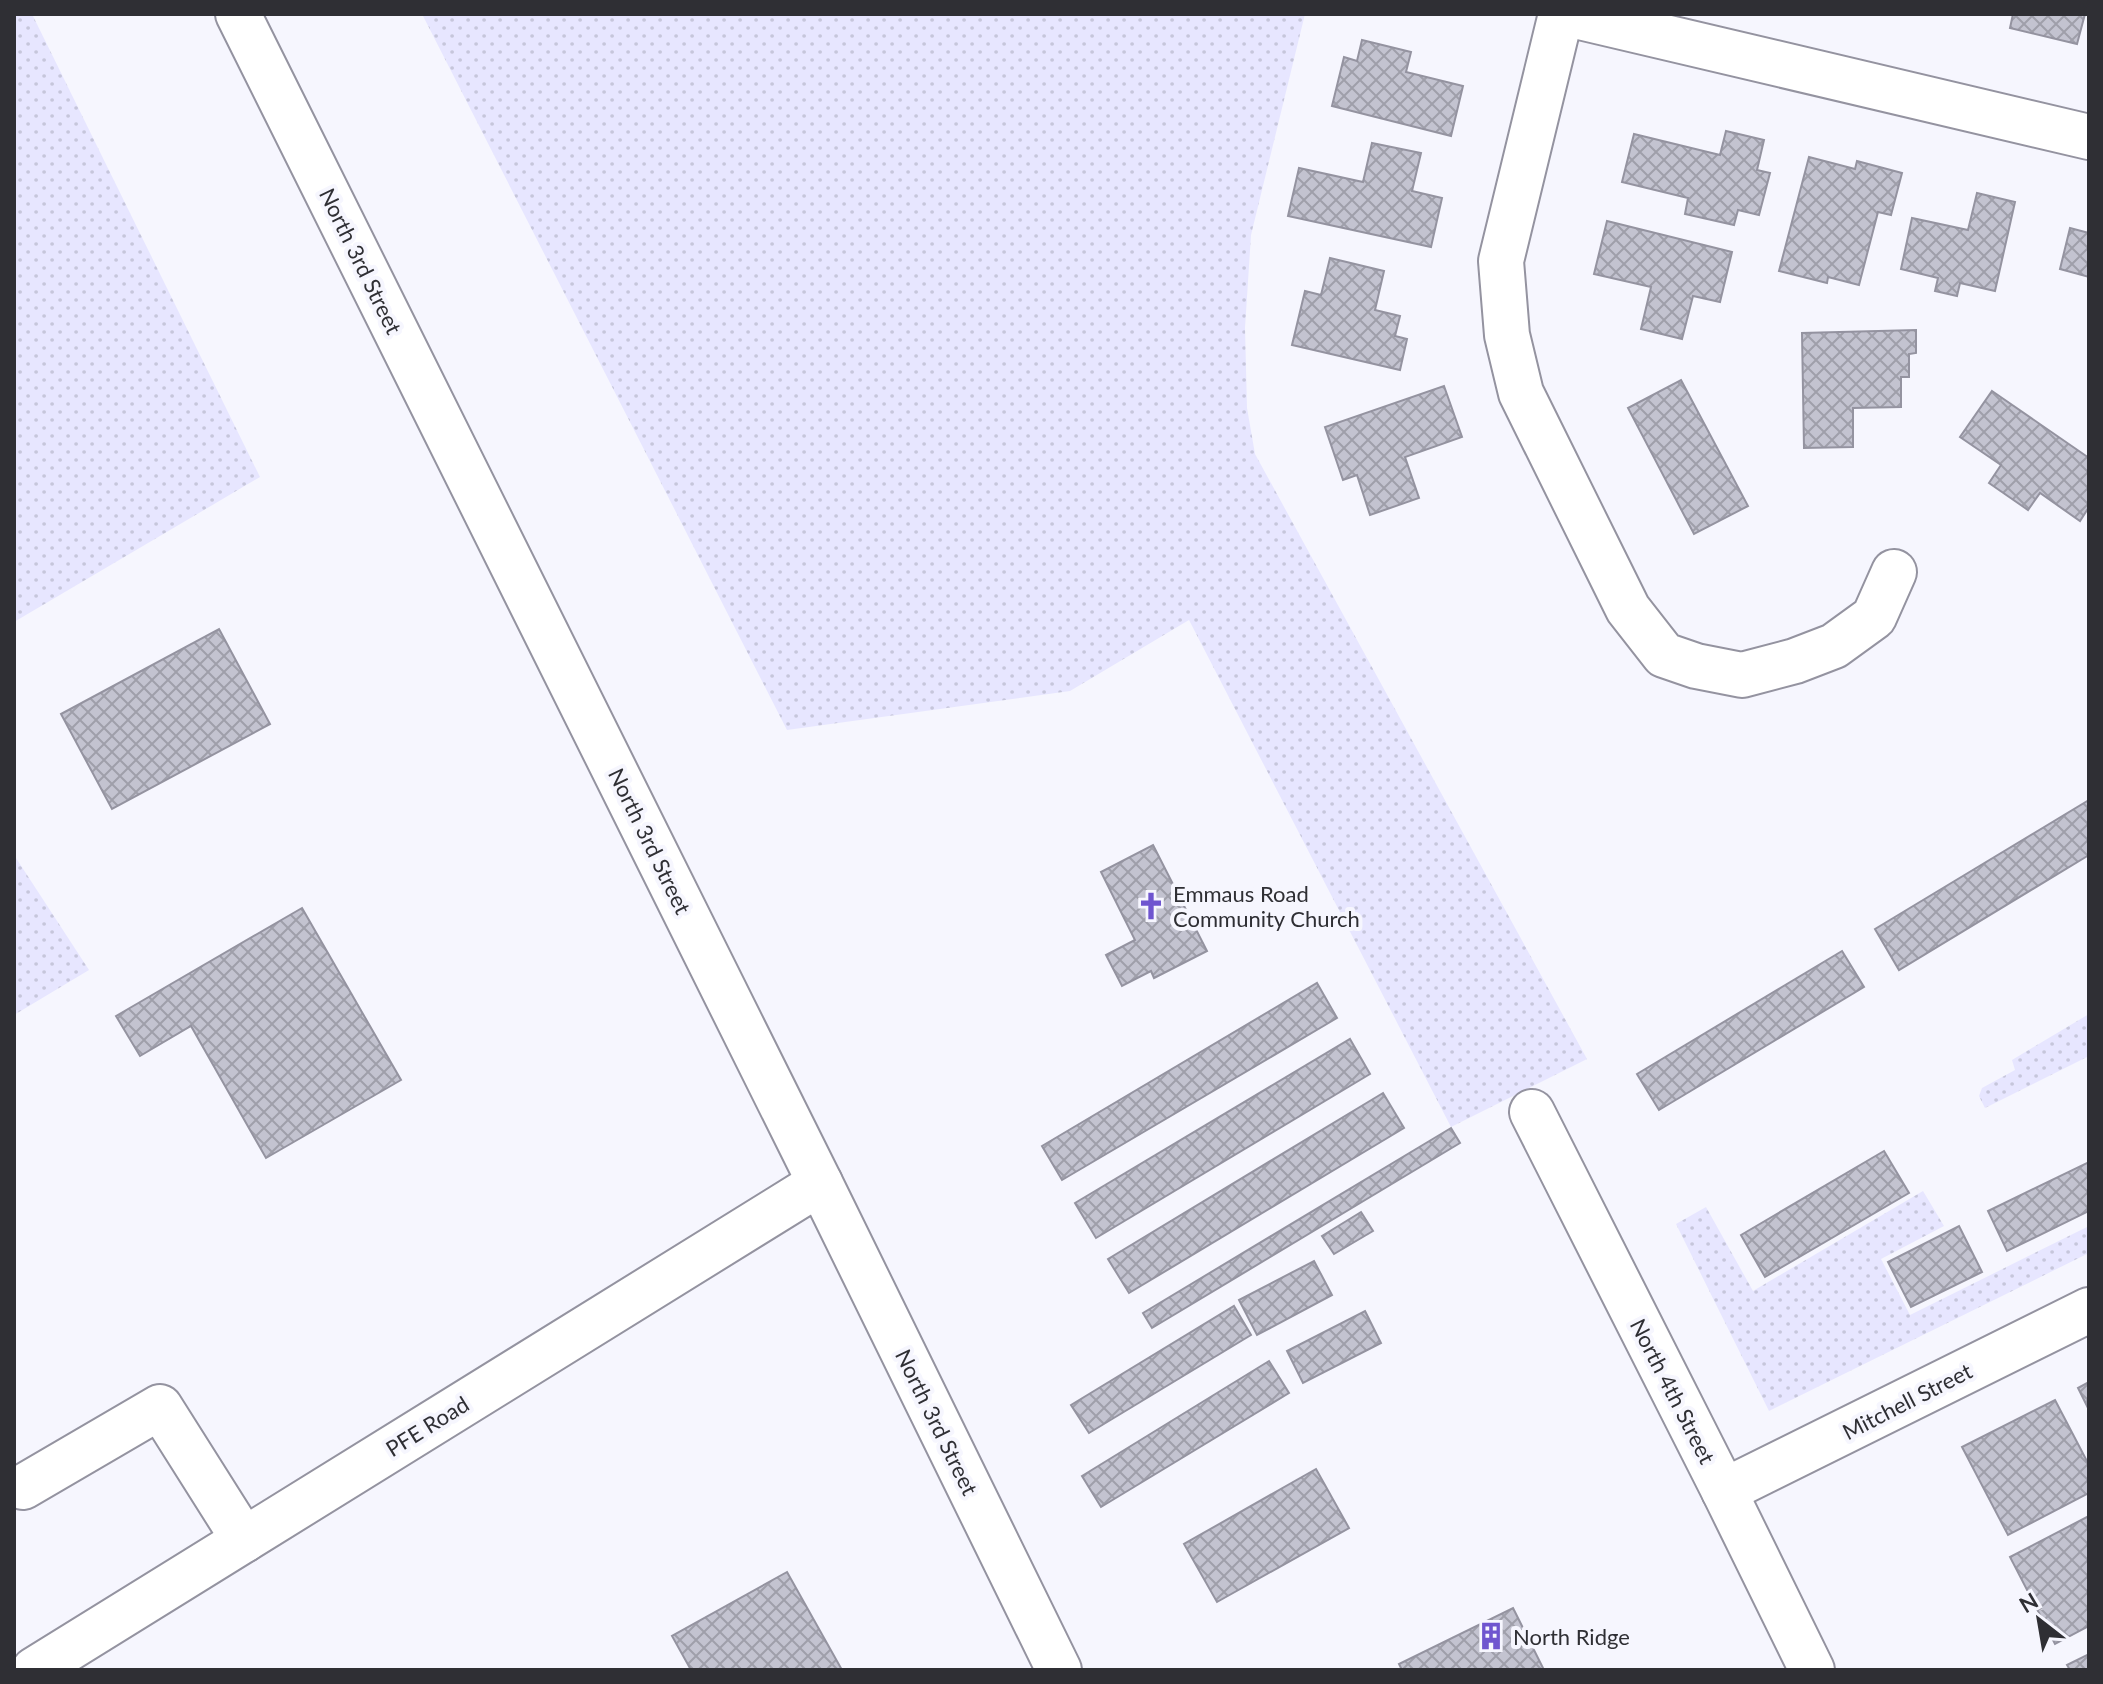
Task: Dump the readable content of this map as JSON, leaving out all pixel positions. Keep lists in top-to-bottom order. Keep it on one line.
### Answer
{"streets":{"street":["North 3rd Street","North 4th Street","Mitchell Street","PFE Road"]},"crossings":[["North 3rd Street","PFE Road"],["North 4th Street","Mitchell Street"]],"places":{"church":["Emmaus Road Community Church"],"building":["North Ridge"]},"north":"top left"}
